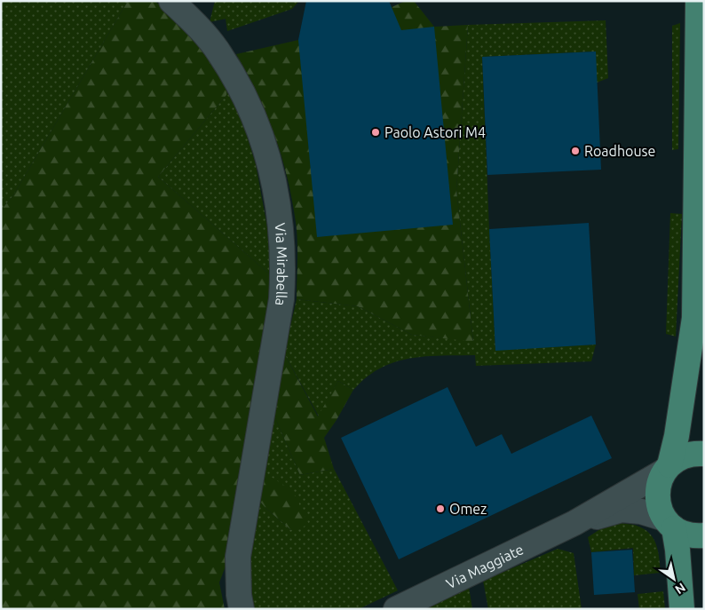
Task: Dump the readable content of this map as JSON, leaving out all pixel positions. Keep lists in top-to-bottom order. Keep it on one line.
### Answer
{"streets":{"street":["Via Mirabella","Via Maggiate"]},"places":["Paolo Astori M4","Roadhouse","Omez"],"north":"bottom right"}
